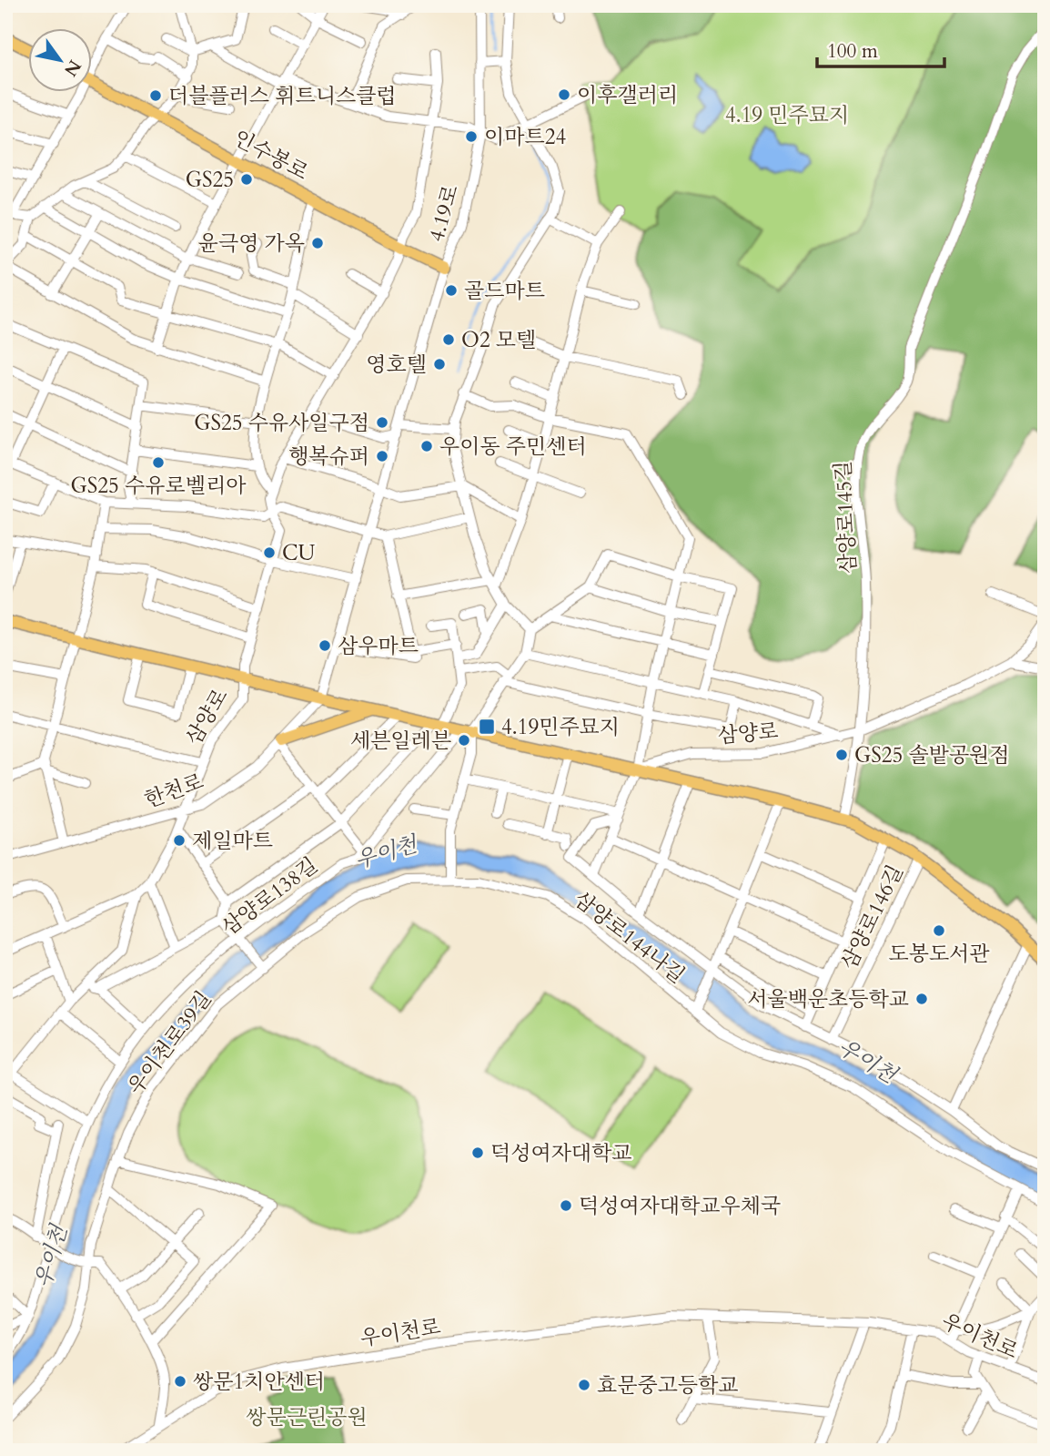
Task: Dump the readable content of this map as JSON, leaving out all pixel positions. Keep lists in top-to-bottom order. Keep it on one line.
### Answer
{"streets":{"main road":["인수봉로","삼양로"],"street":["4.19로","삼양로145길","한천로","삼양로138길","삼양로146길","삼양로144나길","우이천로39길","우이천로"]},"crossings":[["인수봉로","4.19로"],["4.19로","삼양로"],["4.19로","한천로"],["삼양로145길","삼양로"],["삼양로","한천로"],["삼양로","삼양로138길"],["삼양로","삼양로146길"],["삼양로144나길","우이천로39길"]],"water":["우이천"],"parks":["4.19 민주묘지","쌍문근린공원"],"places":{"other":["이후갤러리","더블플러스 휘트니스클럽","이마트24","GS25","윤극영 가옥","골드마트","O2 모텔","영호텔","GS25 수유사일구점","우이동 주민센터","행복슈퍼","GS25 수유로벨리아","CU","삼우마트","세븐일레븐","GS25 솔밭공원점","제일마트","도봉도서관","서울백운초등학교","덕성여자대학교","덕성여자대학교우체국","쌍문1치안센터","효문중고등학교"],"transit":["4.19민주묘지"]},"scale_bar":"100 m","north":"bottom right"}
